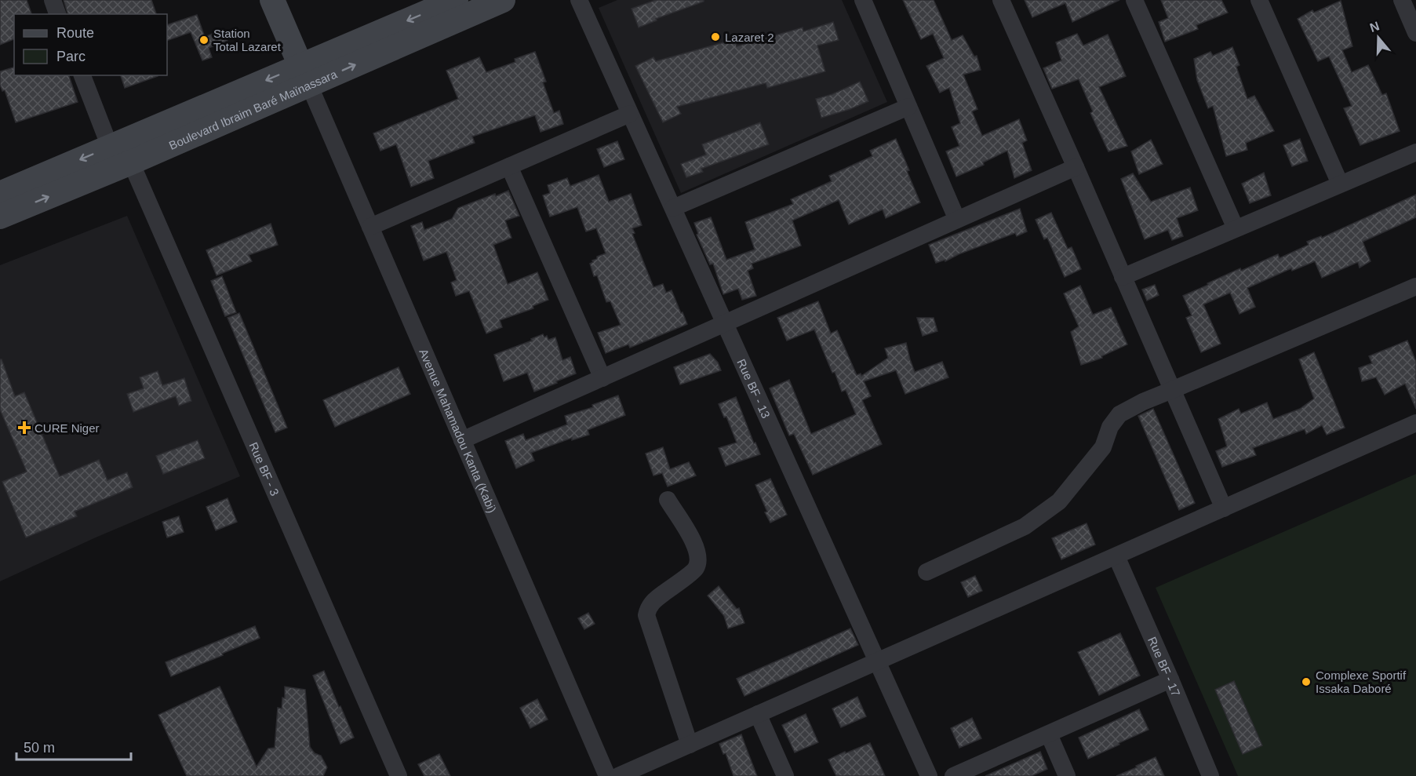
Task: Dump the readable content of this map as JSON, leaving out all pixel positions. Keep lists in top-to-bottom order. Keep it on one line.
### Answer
{"streets":{"main road":["Boulevard Ibraim Baré Maïnassara"],"street":["Rue BF - 13","Avenue Mahamadou Kanta (Kabi)","Rue BF - 3","Rue BF - 17"]},"crossings":[["Boulevard Ibraim Baré Maïnassara","Avenue Mahamadou Kanta (Kabi)"],["Boulevard Ibraim Baré Maïnassara","Rue BF - 3"]],"places":{"other":["Lazaret 2","Station Total Lazaret","Complexe Sportif Issaka Daboré"],"health":["CURE Niger"]},"legend":["Route","Parc"],"scale_bar":"50 m","north":"top"}
